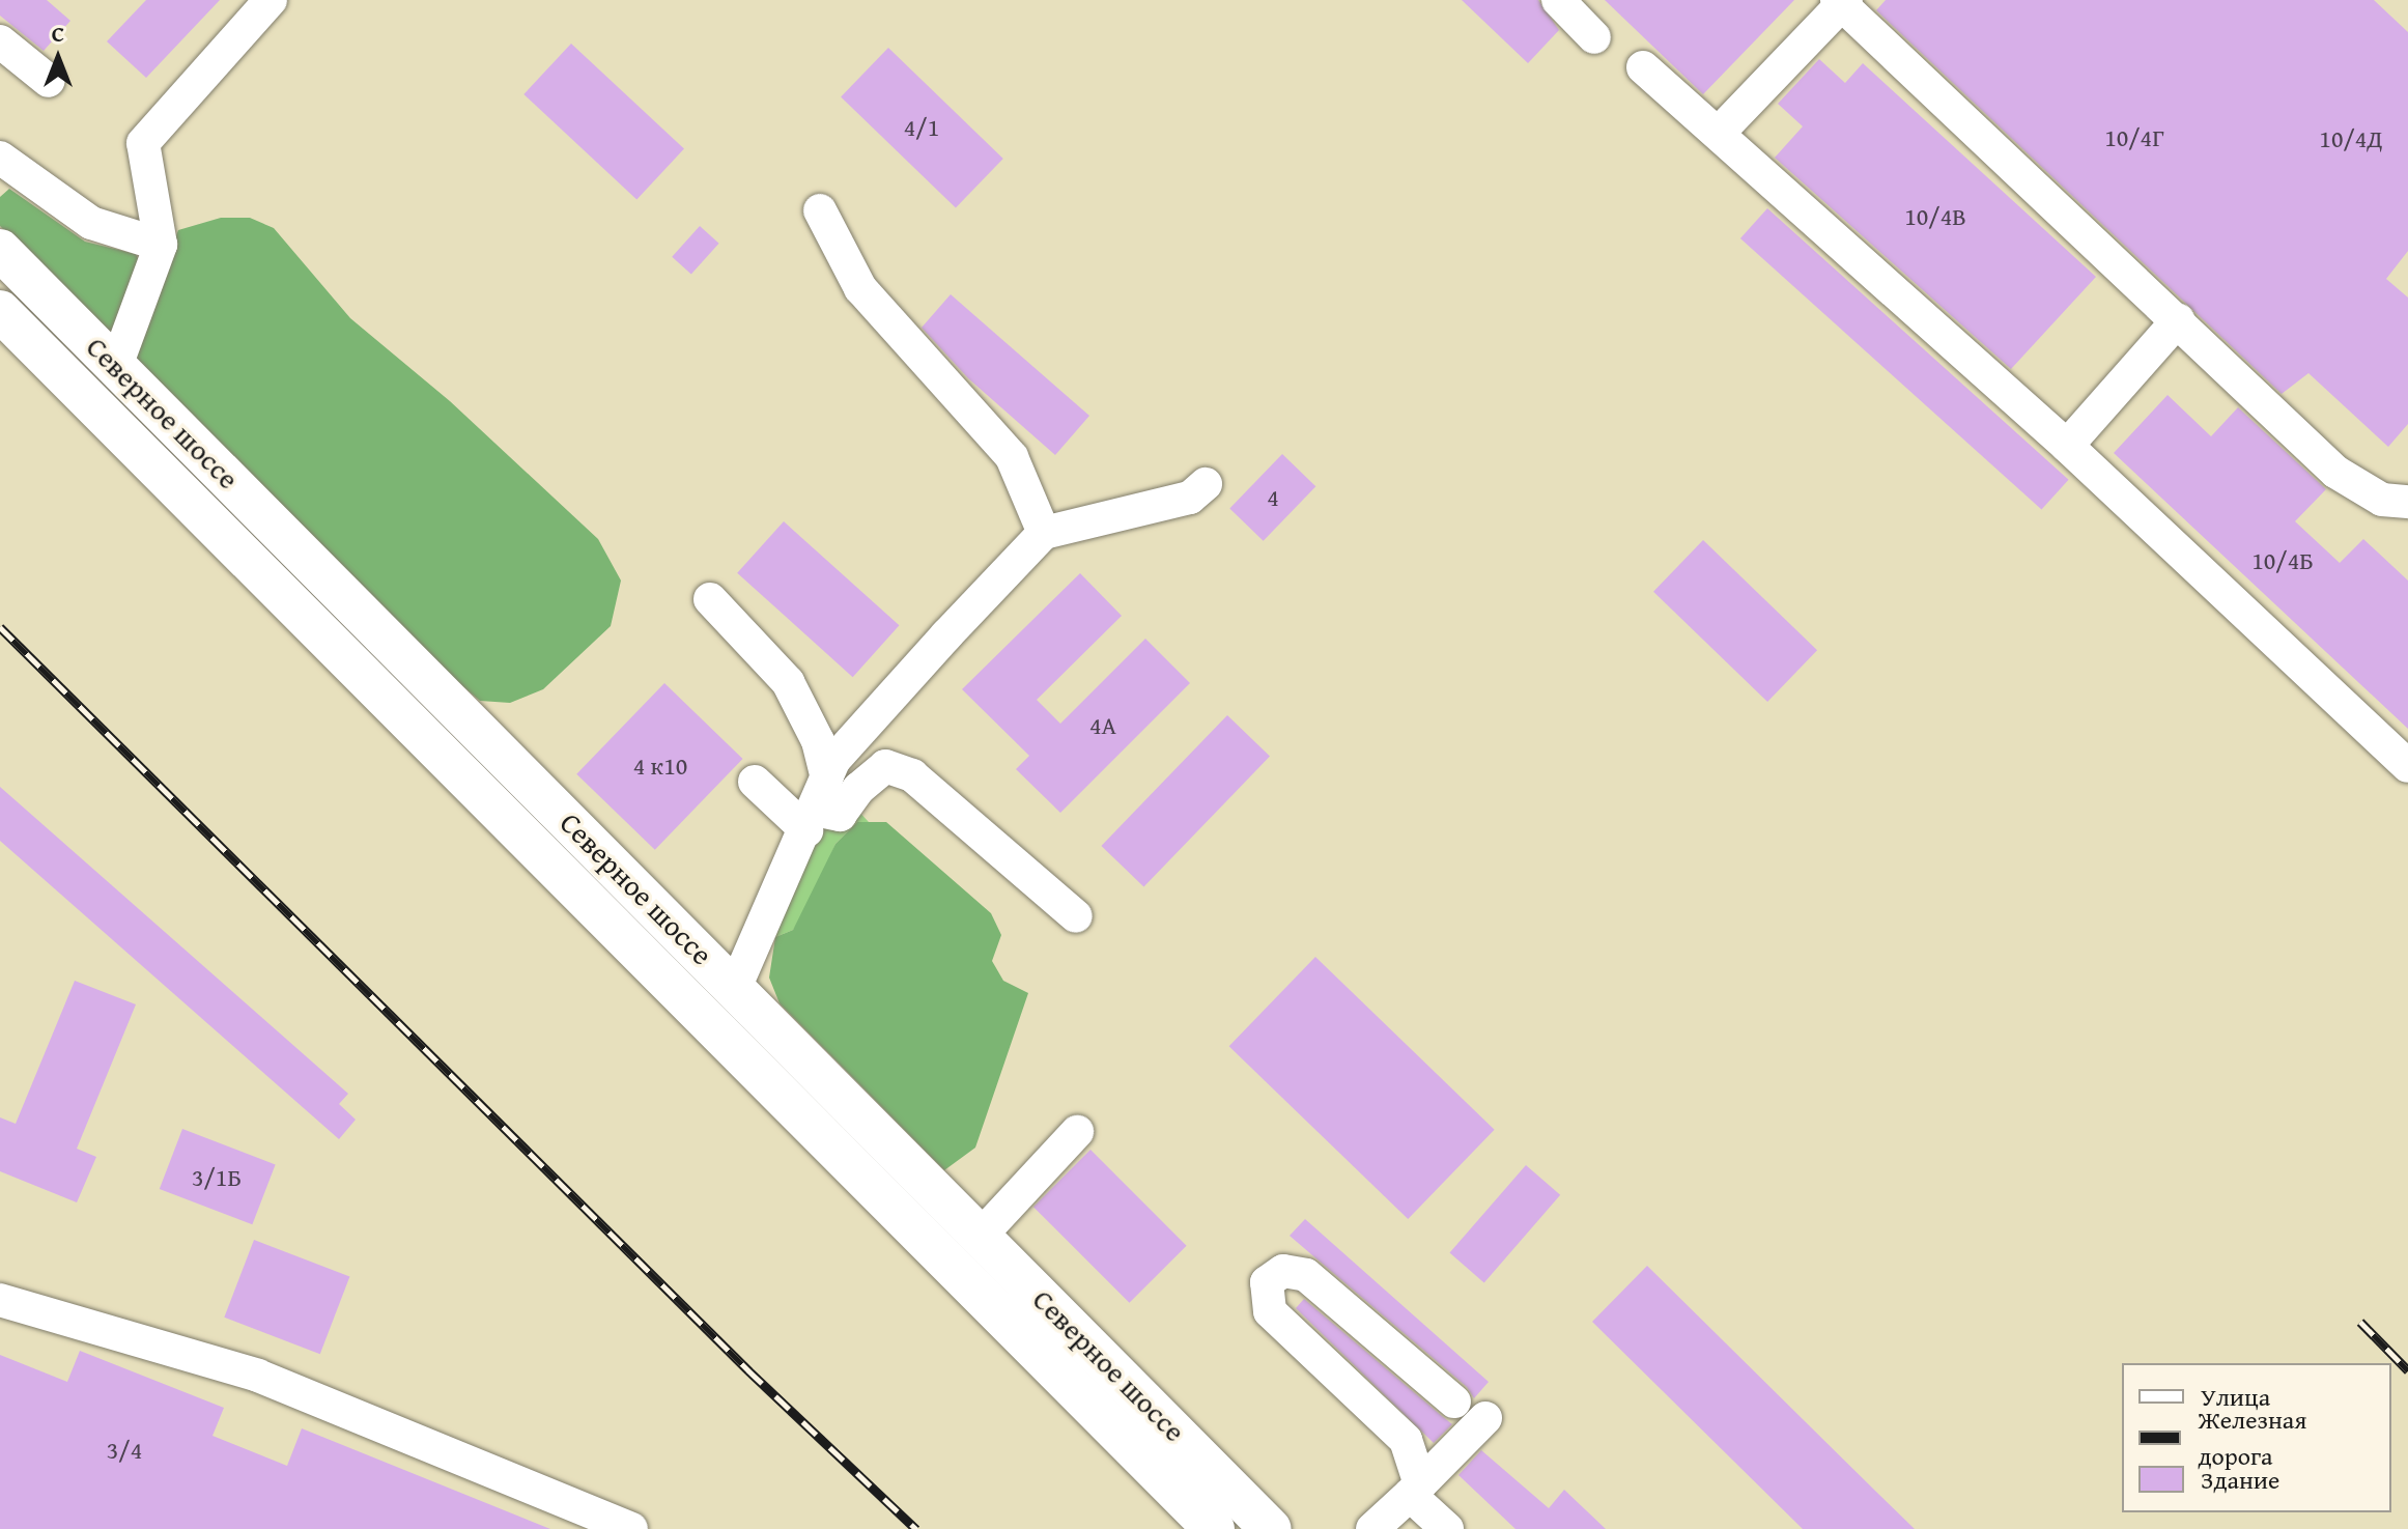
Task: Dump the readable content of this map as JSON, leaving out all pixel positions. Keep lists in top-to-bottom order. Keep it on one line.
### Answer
{"streets":{"main road":["Северное шоссе"]},"house_numbers":["4/1","10/4Г","10/4Д","10/4В","4","10/4Б","4А","4 к10","3/1Б","3/4"],"legend":["Улица","Железная дорога","Здание"],"north":"top"}
